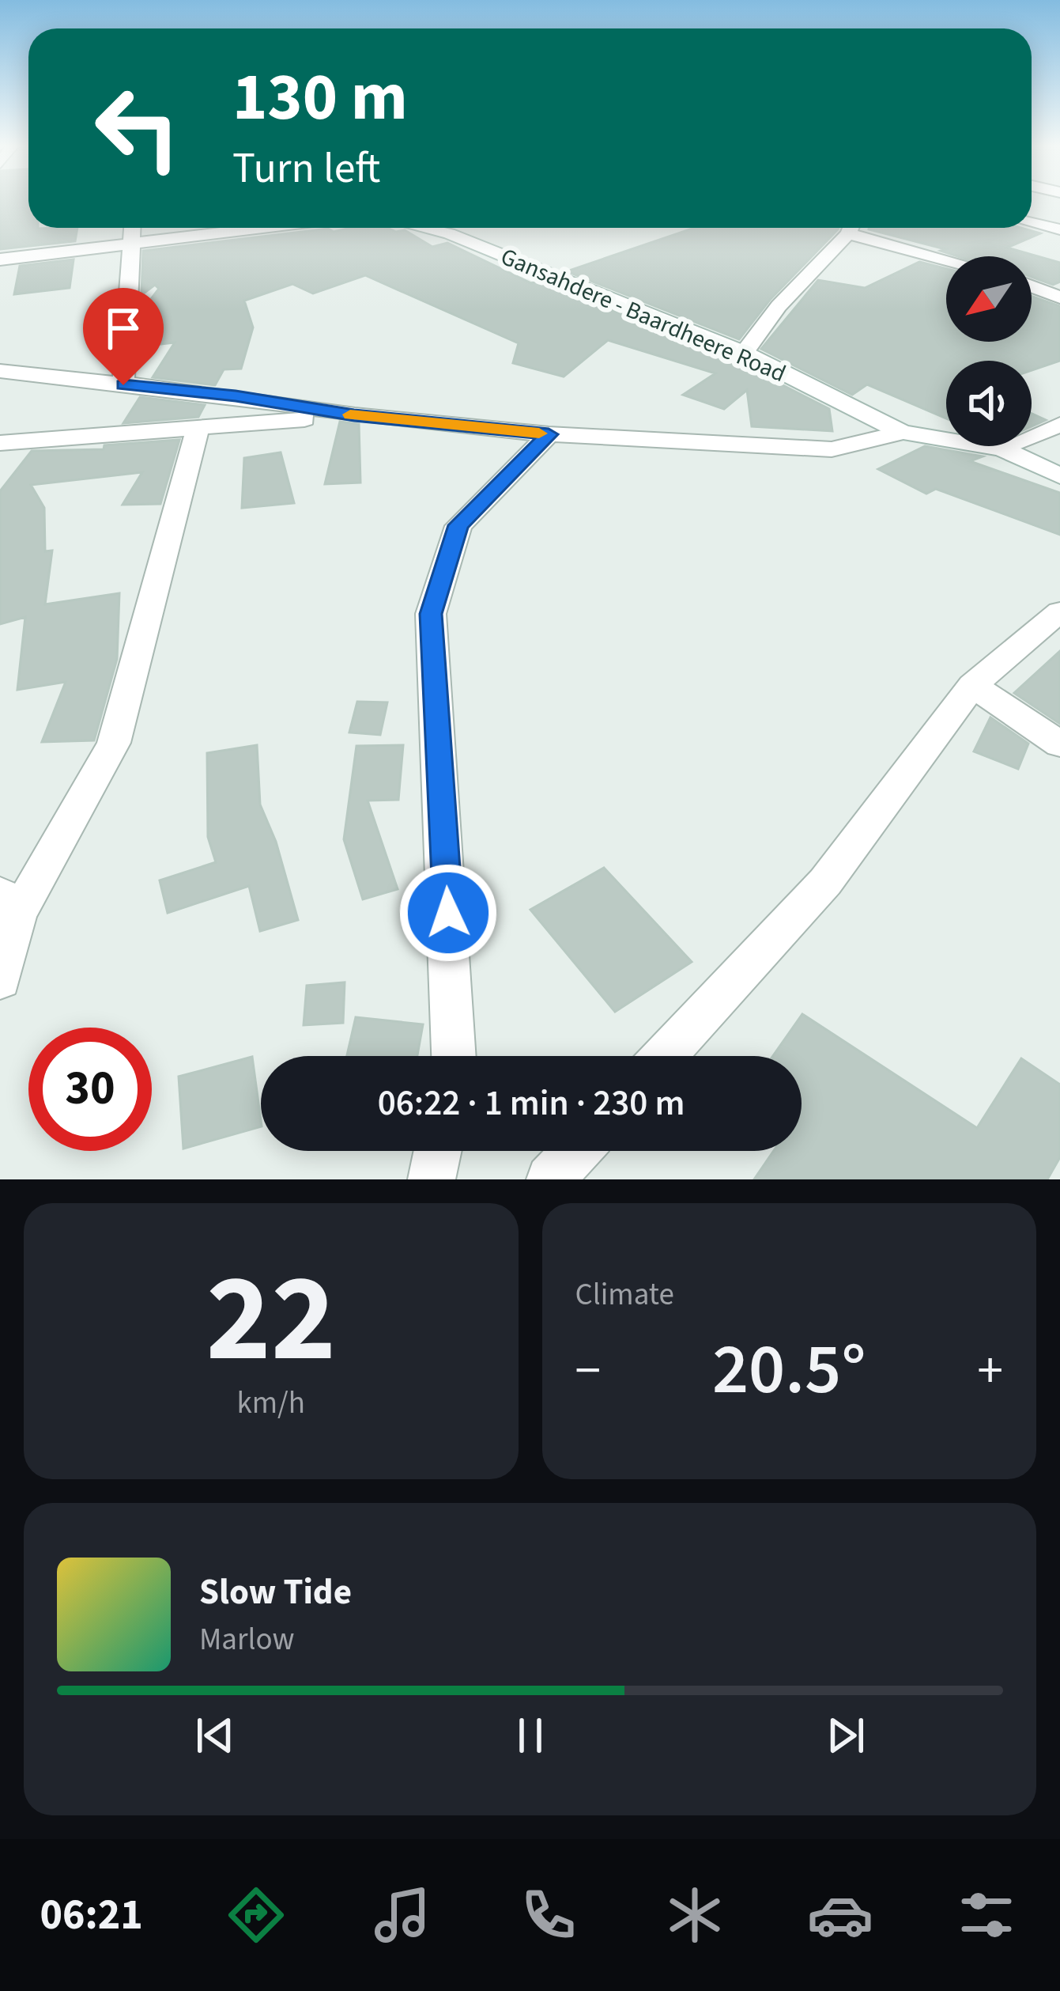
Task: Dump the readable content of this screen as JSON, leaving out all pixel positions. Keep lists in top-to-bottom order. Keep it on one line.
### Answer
{"streets":{"street":["Gansahdere - Baardheere Road"]},"north":"bottom left","page":{"turn":["130 m","Turn left"],"limit":"30","trip":"06:22 · 1 min · 230 m","tile":[["22","km/h"],"Climate"],"heat":["−","20.5°","+"],"song":["Slow Tide","Marlow"],"tabs":"06:21"}}
